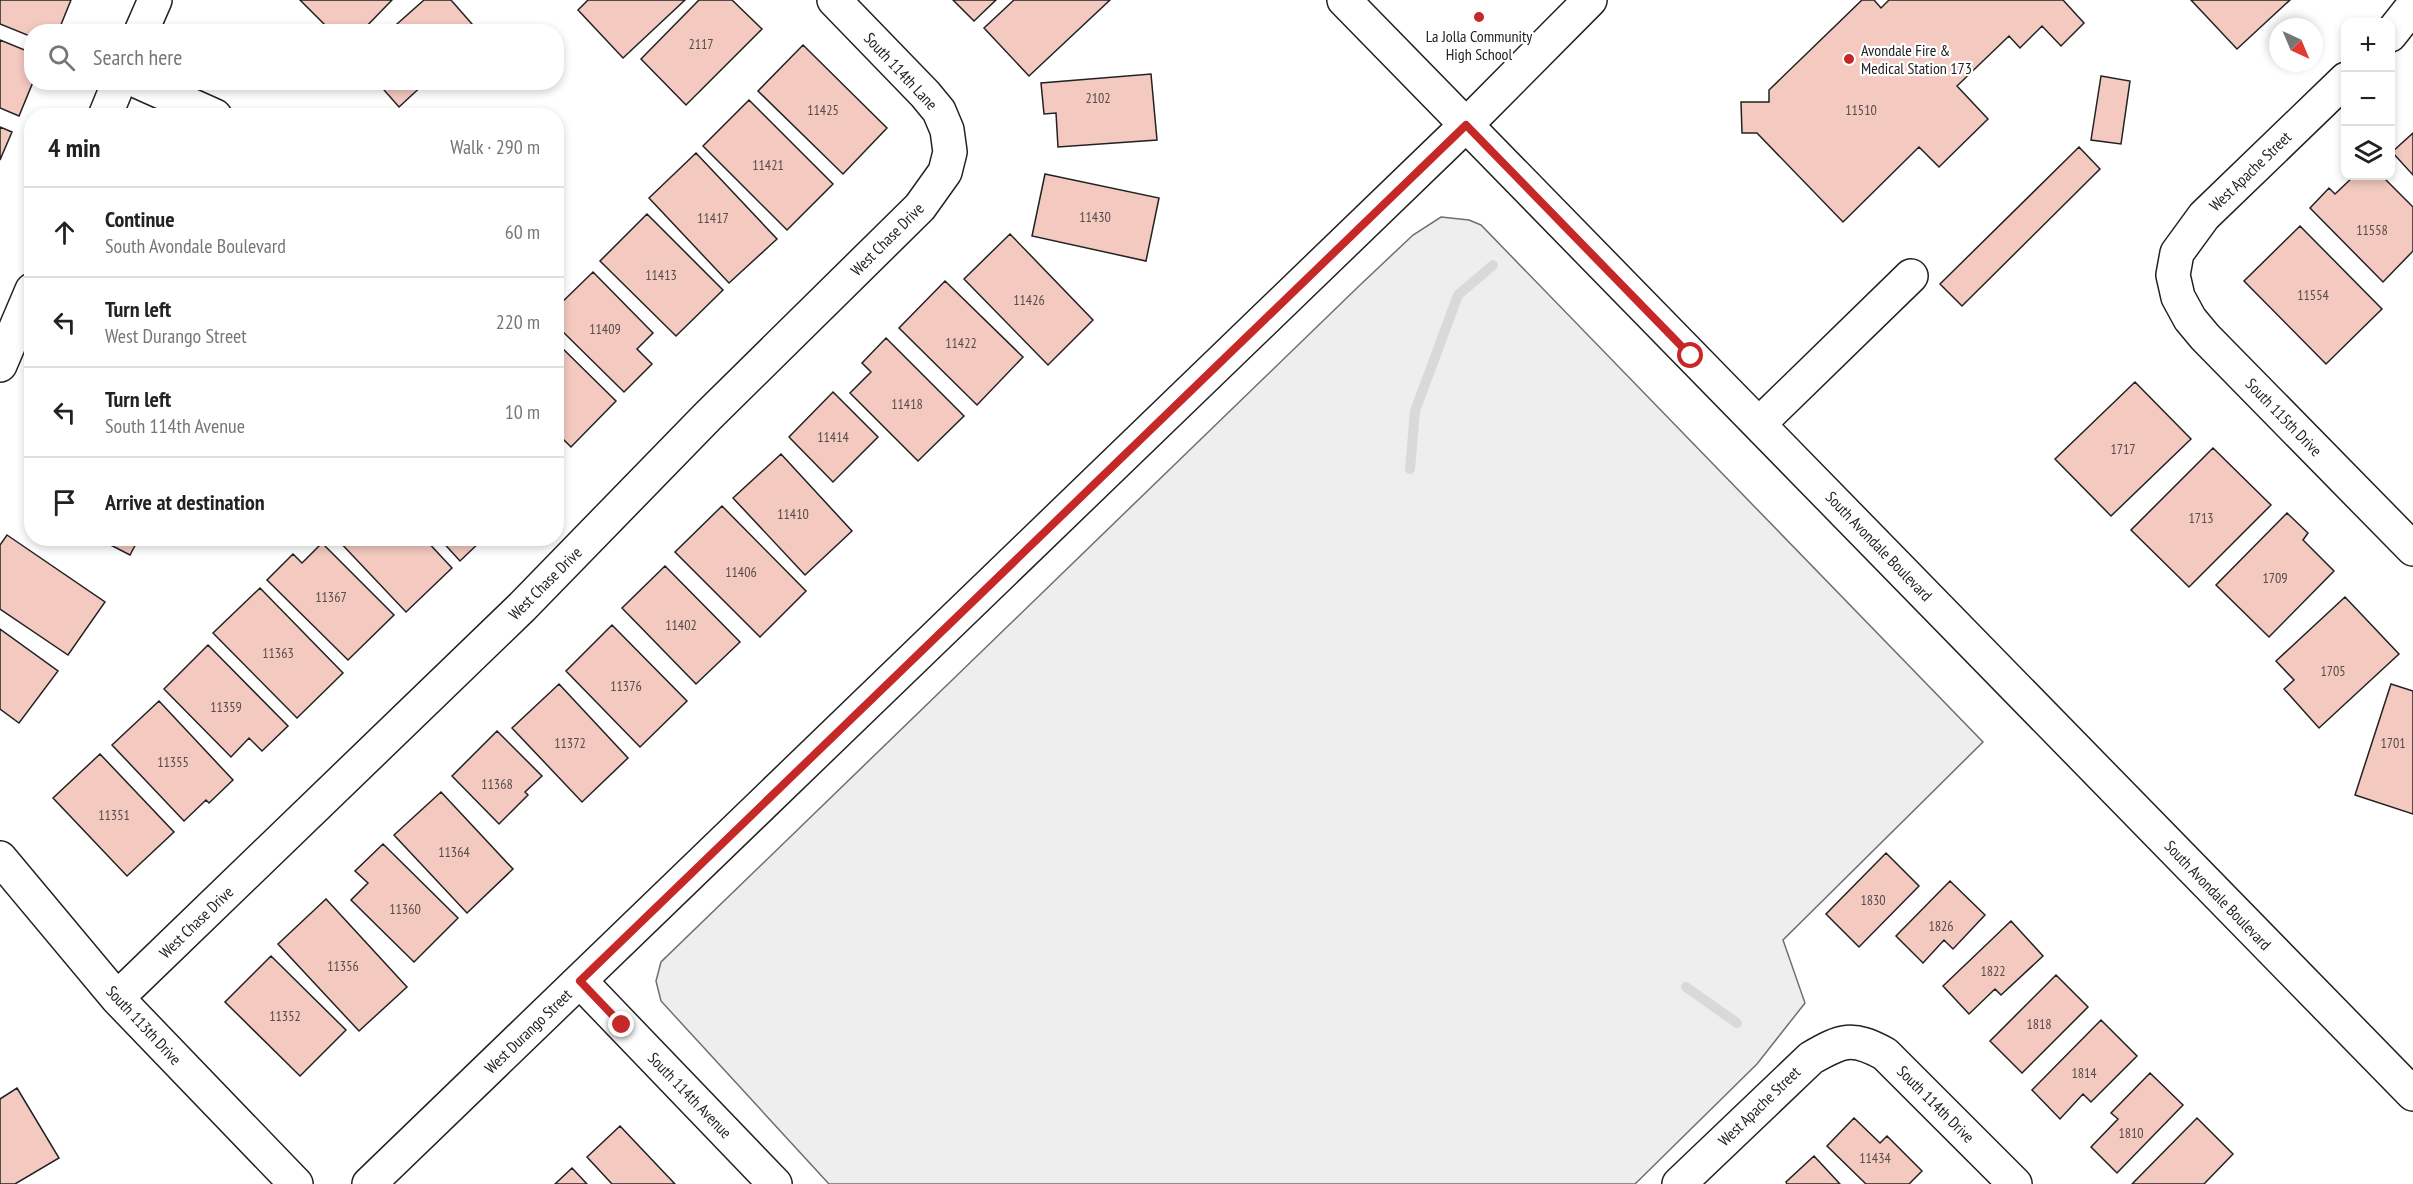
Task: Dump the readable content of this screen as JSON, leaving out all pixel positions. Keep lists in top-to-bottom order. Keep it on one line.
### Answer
{"streets":{"street":["South 114th Lane","West Apache Street","West Chase Drive","South 115th Drive","South Avondale Boulevard","South 113th Drive","West Durango Street","South 114th Avenue","South 114th Drive"]},"crossings":[["South 114th Lane","West Chase Drive"],["West Apache Street","South 115th Drive"],["West Apache Street","South 114th Drive"],["West Chase Drive","South 113th Drive"],["South Avondale Boulevard","West Durango Street"],["West Durango Street","South 114th Avenue"]],"places":["La Jolla Community High School","Avondale Fire & Medical Station 173"],"house_numbers":["2117","2102","11425","11510","11421","11430","11417","11558","11413","11554","11426","11409","11422","11418","11414","1717","11410","1713","11406","1709","11367","11402","11363","1705","11376","11359","11372","1701","11355","11368","11351","11364","1830","11360","1826","11356","1822","11352","1818","1814","1810","11434"],"north":"bottom right","page":{"map_buttons":["+","−"],"search":"Search here","heading":["4 min","Walk · 290 m"],"list":[["Continue","South Avondale Boulevard","60 m"],["Turn left","West Durango Street","220 m"],["Turn left","South 114th Avenue","10 m"],"Arrive at destination"]}}
